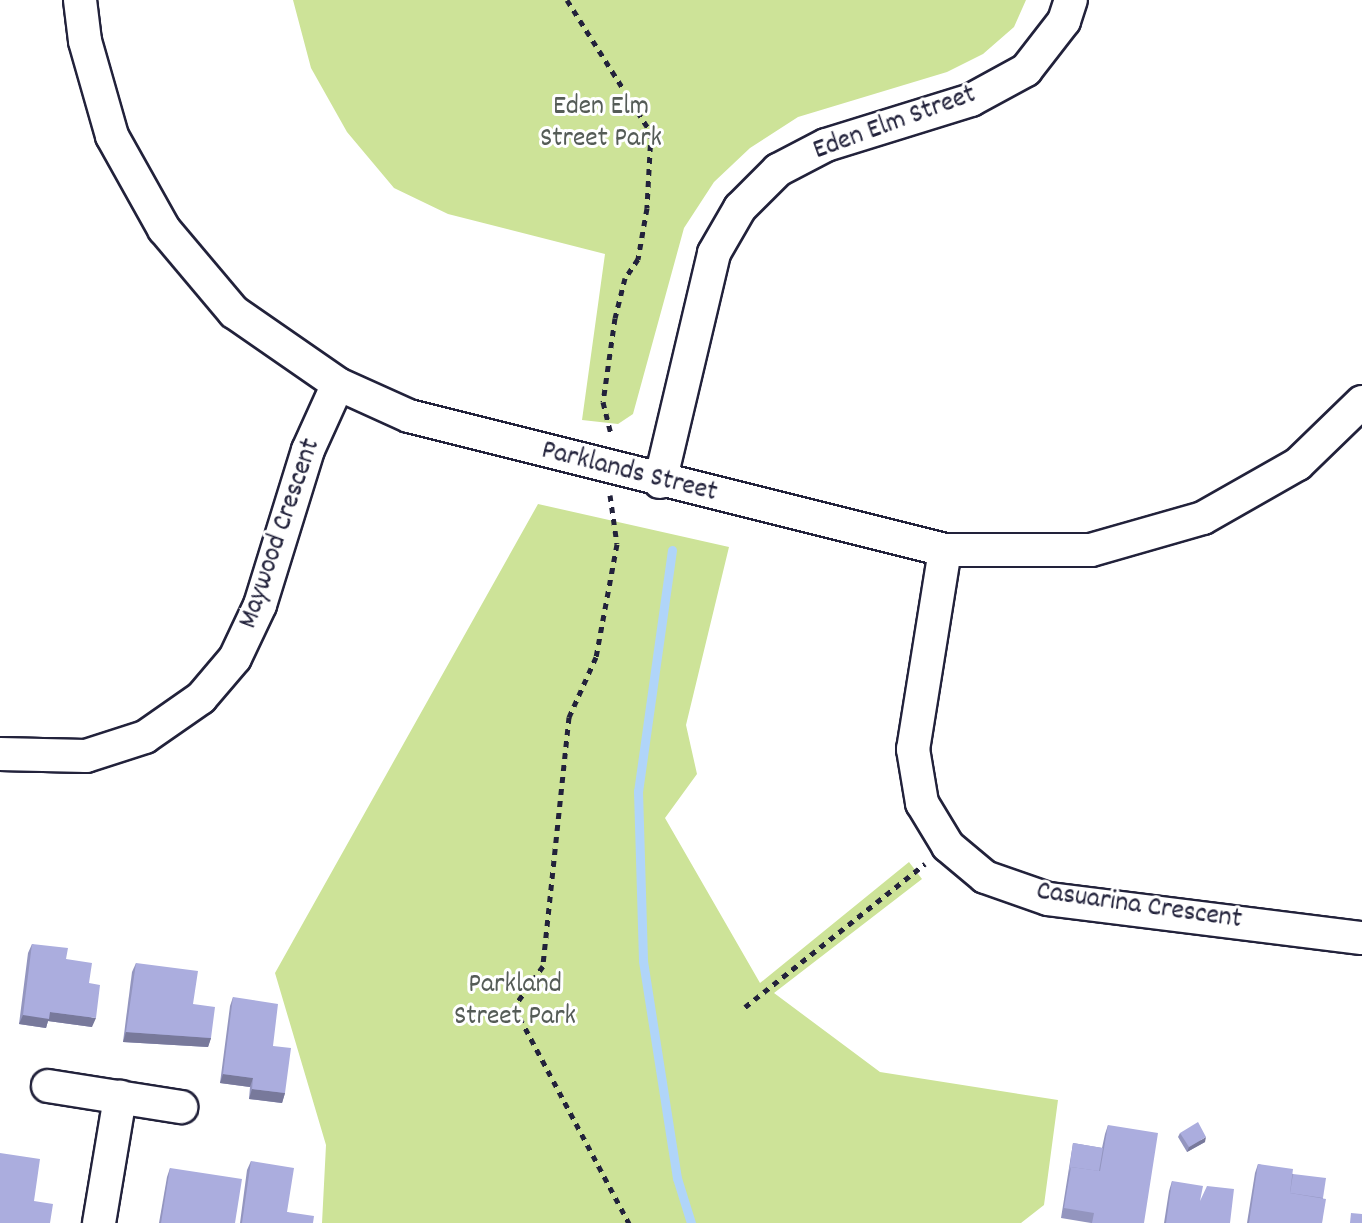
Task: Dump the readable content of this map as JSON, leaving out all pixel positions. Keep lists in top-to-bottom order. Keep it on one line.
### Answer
{"streets":{"street":["Eden Elm Street","Parklands Street","Maywood Crescent","Casuarina Crescent"]},"crossings":[["Eden Elm Street","Parklands Street"],["Parklands Street","Maywood Crescent"],["Parklands Street","Casuarina Crescent"]],"parks":["Eden Elm Street Park","Parkland Street Park"]}
